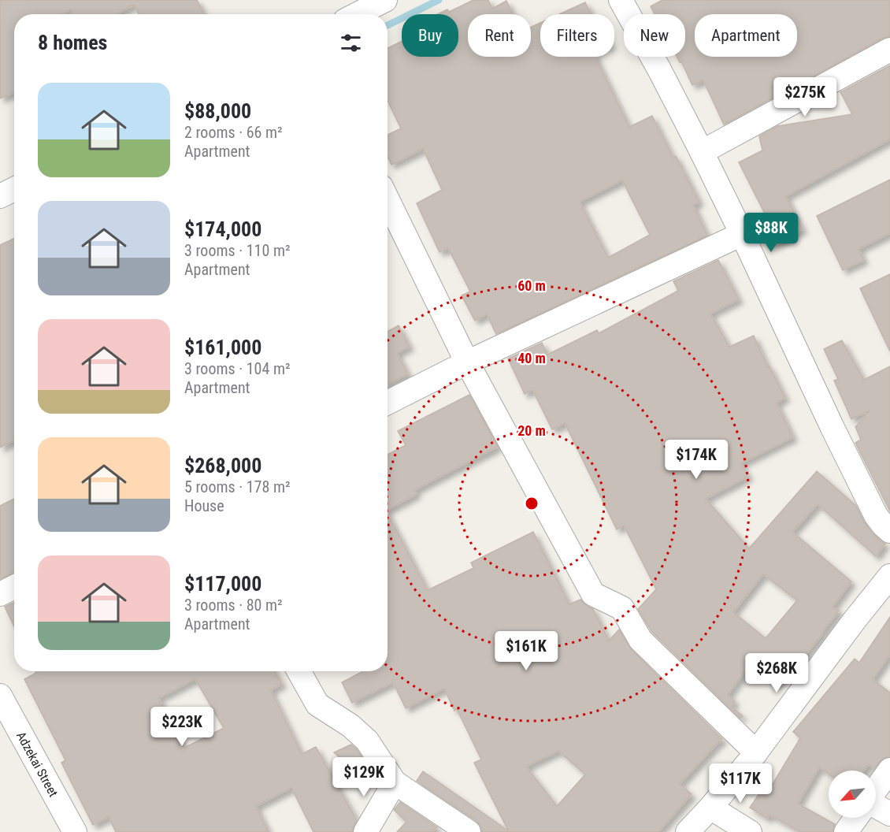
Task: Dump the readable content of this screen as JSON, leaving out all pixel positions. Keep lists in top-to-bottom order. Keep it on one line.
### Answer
{"streets":{"street":["Adzekai Street"]},"north":"bottom left","page":{"chip":["Buy","Rent","Filters","New","Apartment"],"heading":"8 homes","list":[{"name":"$88,000","note":"2 rooms · 66 m² · Apartment"},{"name":"$174,000","note":"3 rooms · 110 m² · Apartment"},{"name":"$161,000","note":"3 rooms · 104 m² · Apartment"},{"name":"$268,000","note":"5 rooms · 178 m² · House"},{"name":"$117,000","note":"3 rooms · 80 m² · Apartment"}],"price":["$275K","$88K","$174K","$161K","$268K","$223K","$129K","$117K"]},"rings":["60 m","40 m","20 m"]}
